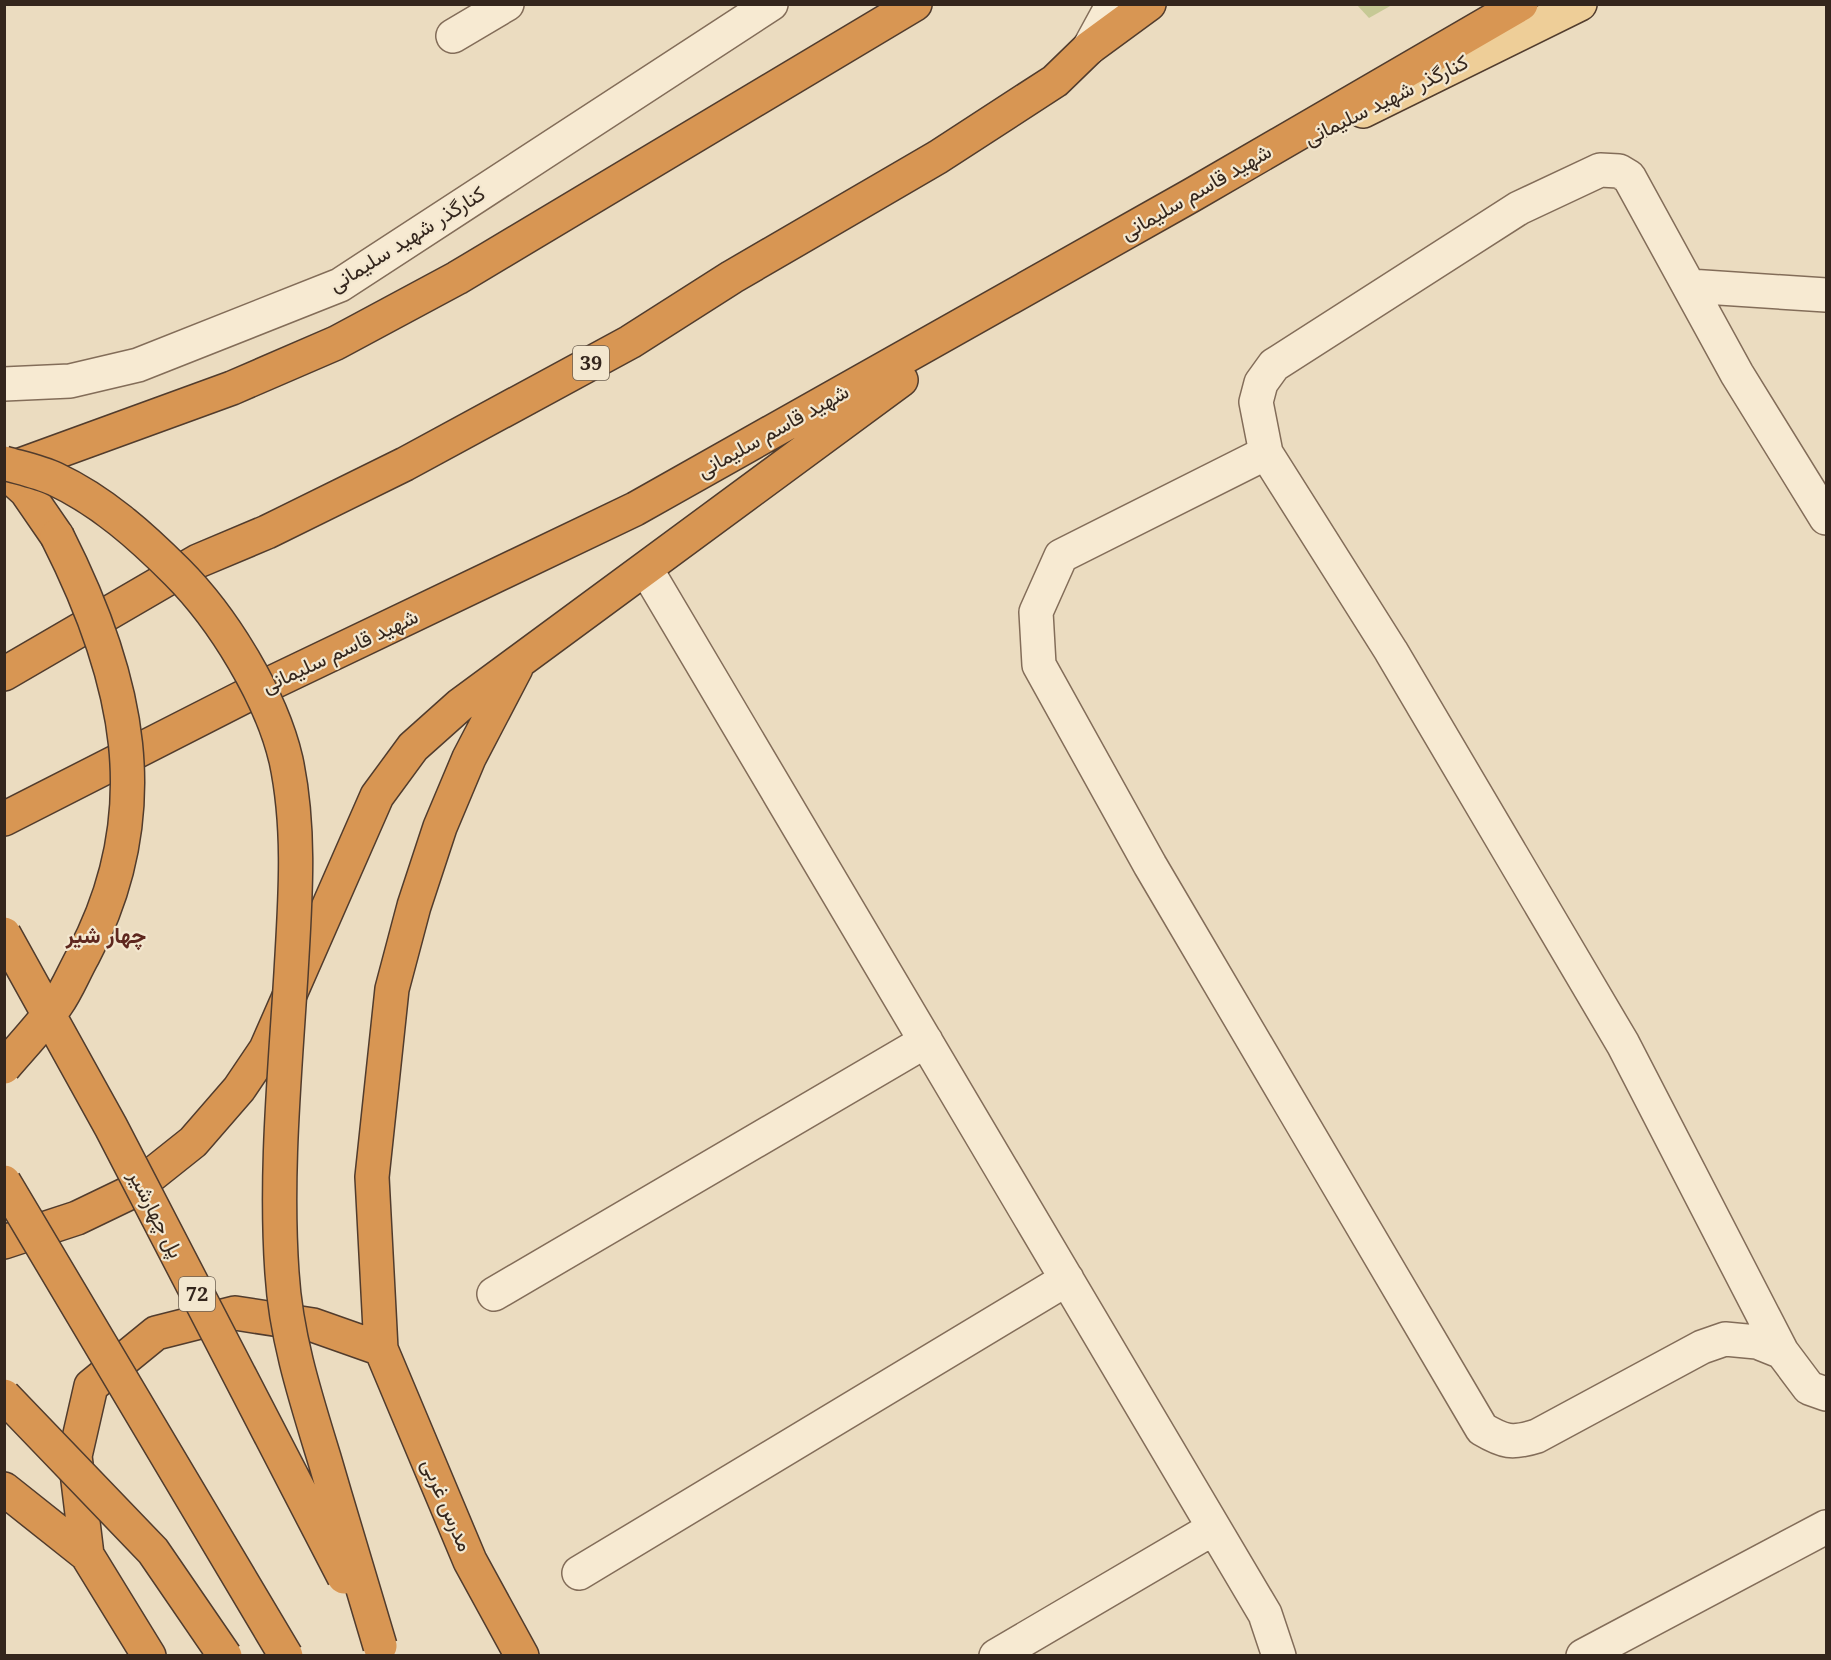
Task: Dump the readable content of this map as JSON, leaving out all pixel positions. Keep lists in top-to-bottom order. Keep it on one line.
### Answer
{"streets":{"highway":["شهید قاسم سلیمانی","39","پل چهارشیر","72","مدرس غربی"],"main road":["کنارگذر شهید سلیمانی"]},"crossings":[["کنارگذر شهید سلیمانی","شهید قاسم سلیمانی"]],"districts":["چهار شیر"]}
